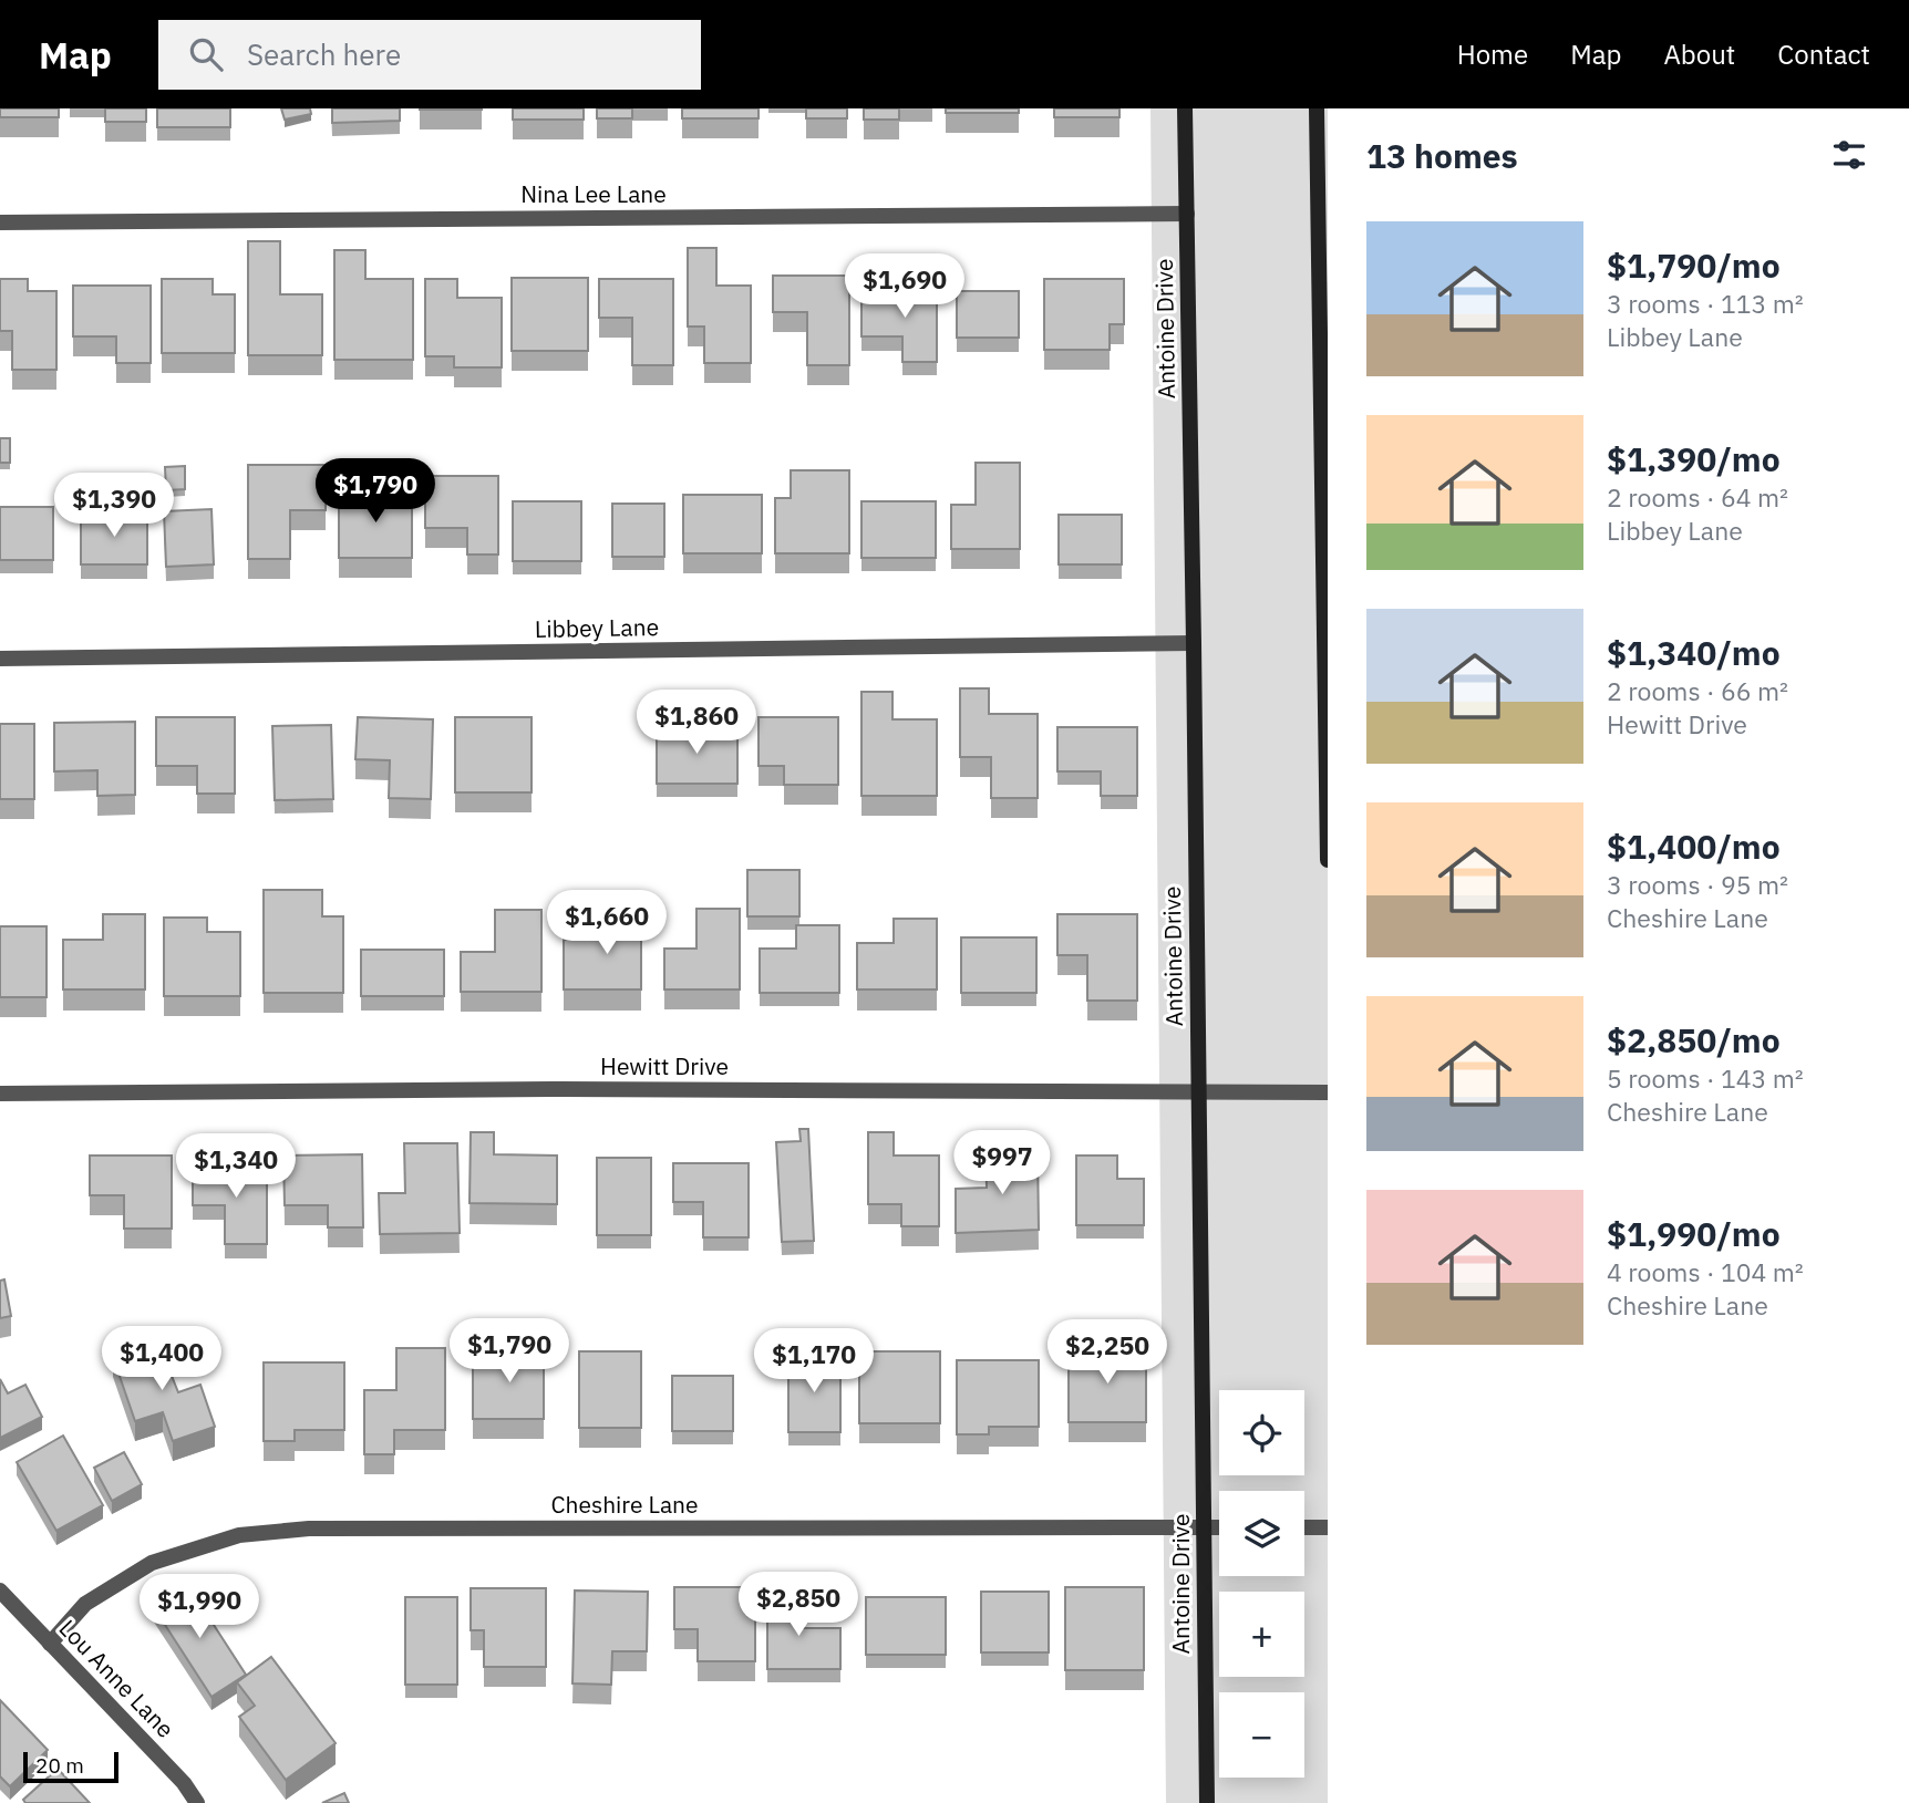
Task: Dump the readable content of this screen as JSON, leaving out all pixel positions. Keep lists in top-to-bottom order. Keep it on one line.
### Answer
{"streets":{"main road":["Antoine Drive"],"street":["Nina Lee Lane","Libbey Lane","Hewitt Drive","Cheshire Lane","Lou Anne Lane"]},"crossings":[["Nina Lee Lane","Antoine Drive"],["Antoine Drive","Libbey Lane"],["Antoine Drive","Hewitt Drive"],["Antoine Drive","Cheshire Lane"],["Cheshire Lane","Lou Anne Lane"]],"scale_bar":"20 m","page":{"header":"Map","search":"Search here","nav":["Home","Map","About","Contact"],"heading":"13 homes","list":[{"name":"$1,790/mo","note":"3 rooms · 113 m² · Libbey Lane"},{"name":"$1,390/mo","note":"2 rooms · 64 m² · Libbey Lane"},{"name":"$1,340/mo","note":"2 rooms · 66 m² · Hewitt Drive"},{"name":"$1,400/mo","note":"3 rooms · 95 m² · Cheshire Lane"},{"name":"$2,850/mo","note":"5 rooms · 143 m² · Cheshire Lane"},{"name":"$1,990/mo","note":"4 rooms · 104 m² · Cheshire Lane"}],"price":["$1,690","$1,790","$1,390","$1,860","$1,660","$997","$1,340","$1,790","$2,250","$1,400","$1,170","$2,850","$1,990"],"map_buttons":["+","−"],"scale":"20 m"}}
